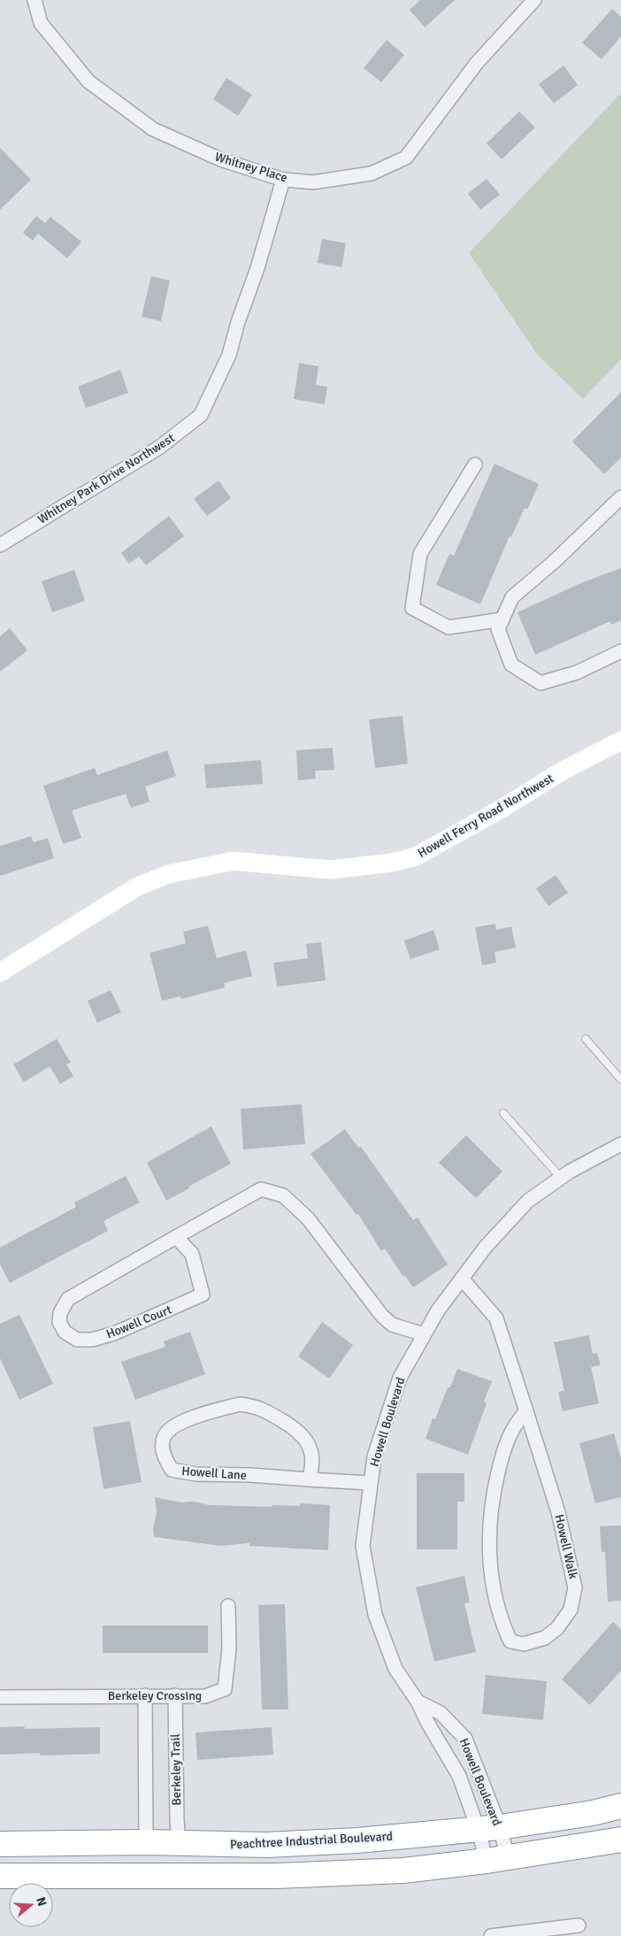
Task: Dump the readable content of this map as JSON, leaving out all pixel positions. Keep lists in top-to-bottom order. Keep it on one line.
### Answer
{"streets":{"highway":["Peachtree Industrial Boulevard"],"street":["Whitney Place","Whitney Park Drive Northwest","Howell Ferry Road Northwest","Howell Court","Howell Boulevard","Howell Lane","Howell Walk","Berkeley Crossing","Berkeley Trail"]},"crossings":[["Whitney Place","Whitney Park Drive Northwest"],["Howell Court","Howell Boulevard"],["Howell Boulevard","Howell Lane"],["Howell Boulevard","Howell Walk"],["Howell Boulevard","Peachtree Industrial Boulevard"],["Berkeley Crossing","Berkeley Trail"],["Berkeley Trail","Peachtree Industrial Boulevard"]],"north":"right"}
